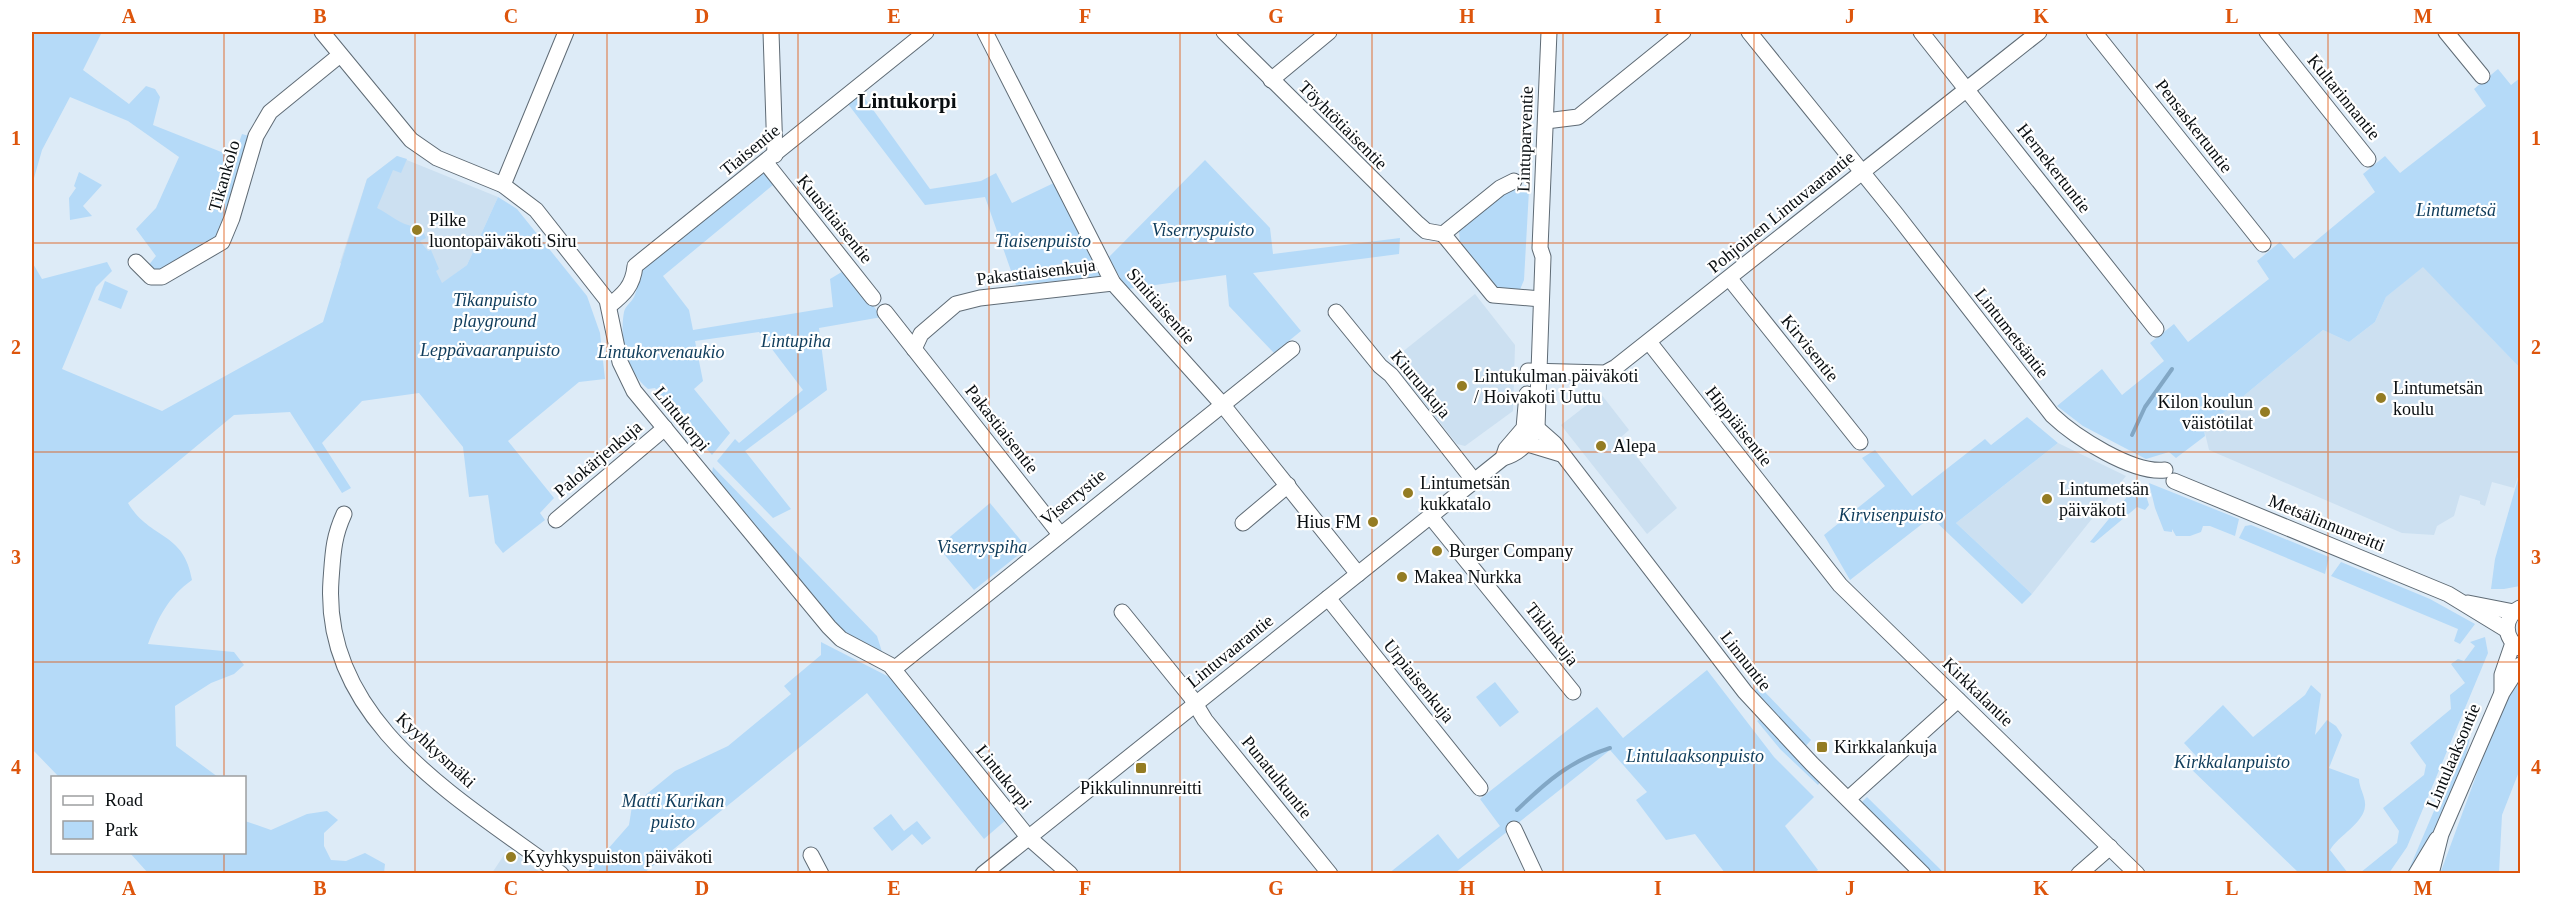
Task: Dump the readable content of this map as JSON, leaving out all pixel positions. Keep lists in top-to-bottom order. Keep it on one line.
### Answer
{"streets":{"street":["Kultarinnantie","Töyhtötiaisentie","Pensaskertuntie","Lintuparventie","Tiaisentie","Hernekertuntie","Tikankolo","Pohjoinen Lintuvaarantie","Kuusitiaisentie","Pakastiaisenkuja","Sinitiaisentie","Lintumetsäntie","Kirvisentie","Kiurunkuja","Lintukorpi","Hippiäisentie","Pakastiaisentie","Palokärjenkuja","Viserrystie","Metsälinnunreitti","Tiklinkuja","Lintuvaarantie","Linnuntie","Urpiaisenkuja","Kirkkalantie","Kyyhkysmäki","Lintulaaksontie","Punatulkuntie"]},"crossings":[["Lintuparventie","Pohjoinen Lintuvaarantie"],["Lintuparventie","Lintuvaarantie"],["Lintuparventie","Linnuntie"],["Tiaisentie","Kuusitiaisentie"],["Tiaisentie","Lintukorpi"],["Hernekertuntie","Pohjoinen Lintuvaarantie"],["Tikankolo","Lintukorpi"],["Pohjoinen Lintuvaarantie","Lintumetsäntie"],["Pohjoinen Lintuvaarantie","Kirvisentie"],["Pohjoinen Lintuvaarantie","Hippiäisentie"],["Pakastiaisenkuja","Sinitiaisentie"],["Pakastiaisenkuja","Pakastiaisentie"],["Sinitiaisentie","Viserrystie"],["Sinitiaisentie","Lintuvaarantie"],["Lintumetsäntie","Metsälinnunreitti"],["Kiurunkuja","Lintuvaarantie"],["Lintukorpi","Palokärjenkuja"],["Lintukorpi","Viserrystie"],["Lintukorpi","Lintuvaarantie"],["Hippiäisentie","Kirkkalantie"],["Pakastiaisentie","Viserrystie"],["Metsälinnunreitti","Lintulaaksontie"],["Tiklinkuja","Lintuvaarantie"],["Lintuvaarantie","Linnuntie"],["Lintuvaarantie","Urpiaisenkuja"],["Lintuvaarantie","Punatulkuntie"]],"districts":["Lintukorpi"],"parks":["Lintumetsä","Viserryspuisto","Tiaisenpuisto","Tikanpuisto playground","Lintupiha","Leppävaaranpuisto","Lintukorvenaukio","Kirvisenpuisto","Viserryspiha","Lintulaaksonpuisto","Kirkkalanpuisto","Matti Kurikan puisto"],"places":{"other":["Pilke luontopäiväkoti Siru","Lintukulman päiväkoti / Hoivakoti Uuttu","Lintumetsän koulu","Kilon koulun väistötilat","Alepa","Lintumetsän kukkatalo","Lintumetsän päiväkoti","Hius FM","Burger Company","Makea Nurkka","Kyyhkyspuiston päiväkoti"],"transit":["Kirkkalankuja","Pikkulinnunreitti"]},"legend":["Road","Park"],"grid":{"columns":["A","B","C","D","E","F","G","H","I","J","K","L","M"],"rows":["1","2","3","4"]}}
